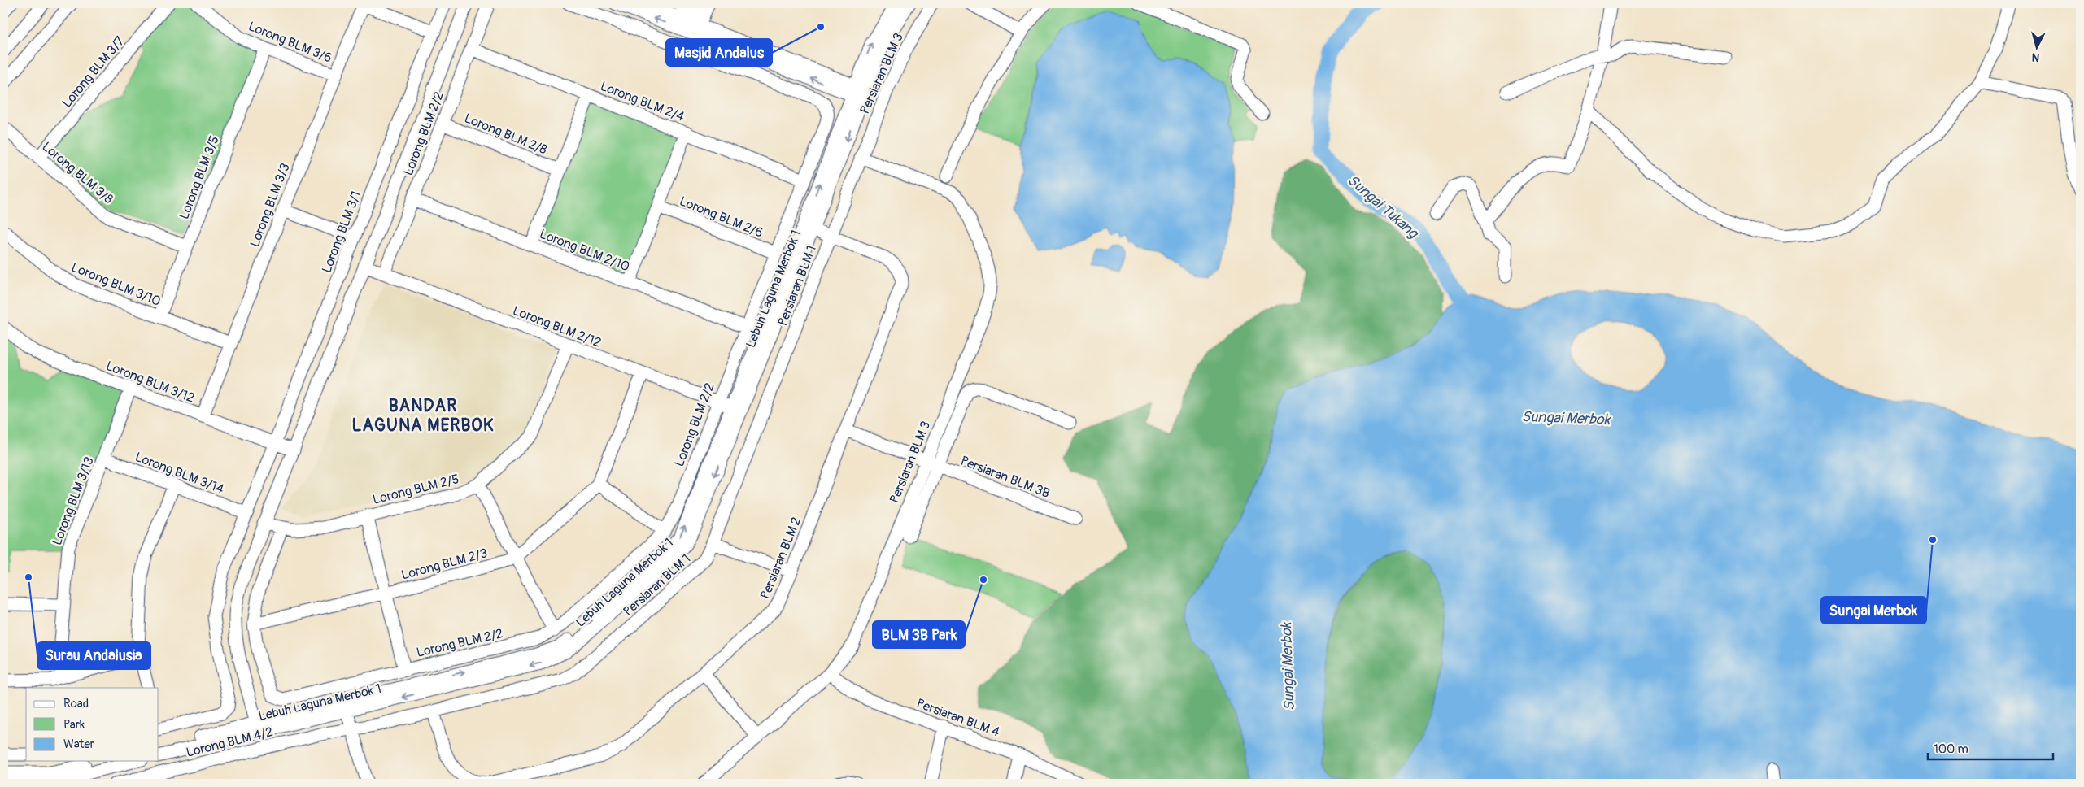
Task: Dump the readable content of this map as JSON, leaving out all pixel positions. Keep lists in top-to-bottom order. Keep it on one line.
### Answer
{"streets":{"street":["Lorong BLM 3/6","Lorong BLM 3/7","Persiaran BLM 3","Lorong BLM 2/4","Lorong BLM 2/2","Lorong BLM 2/8","Lorong BLM 3/8","Lorong BLM 3/5","Lorong BLM 3/3","Lorong BLM 2/6","Lorong BLM 3/1","Lorong BLM 2/10","Lorong BLM 3/10","Persiaran BLM 1","Lebuh Laguna Merbok 1","Lorong BLM 2/12","Lorong BLM 3/12","Lorong BLM 3/14","Persiaran BLM 3B","Lorong BLM 2/5","Lorong BLM 3/13","Persiaran BLM 2","Lorong BLM 2/3","Persiaran BLM 4","Lorong BLM 4/2"]},"crossings":[["Lorong BLM 3/6","Lorong BLM 3/5"],["Lorong BLM 3/6","Lorong BLM 3/3"],["Lorong BLM 3/7","Lorong BLM 3/8"],["Persiaran BLM 3","Persiaran BLM 1"],["Persiaran BLM 3","Persiaran BLM 3B"],["Persiaran BLM 3","Persiaran BLM 2"],["Persiaran BLM 3","Persiaran BLM 4"],["Lorong BLM 2/4","Lorong BLM 2/2"],["Lorong BLM 2/2","Lorong BLM 2/8"],["Lorong BLM 2/2","Lorong BLM 2/6"],["Lorong BLM 2/2","Lorong BLM 2/10"],["Lorong BLM 2/2","Lorong BLM 2/12"],["Lorong BLM 2/2","Lorong BLM 2/3"],["Lorong BLM 3/8","Lorong BLM 3/5"],["Lorong BLM 3/5","Lorong BLM 3/10"],["Lorong BLM 3/3","Lorong BLM 3/10"],["Lorong BLM 3/3","Lorong BLM 3/12"],["Lorong BLM 3/1","Lorong BLM 3/12"],["Lorong BLM 3/1","Lorong BLM 3/14"],["Persiaran BLM 1","Persiaran BLM 2"],["Persiaran BLM 1","Lorong BLM 4/2"],["Lebuh Laguna Merbok 1","Lorong BLM 2/12"],["Lebuh Laguna Merbok 1","Persiaran BLM 2"],["Lorong BLM 2/12","Lorong BLM 2/5"],["Lorong BLM 2/12","Lorong BLM 2/3"],["Lorong BLM 3/12","Lorong BLM 3/13"],["Lorong BLM 3/14","Lorong BLM 3/13"],["Persiaran BLM 3B","Persiaran BLM 2"]],"districts":["BANDAR LAGUNA MERBOK"],"water":["Sungai Tukang","Sungai Merbok"],"places":["Masjid Andalus","Sungai Merbok","Surau Andalusia","BLM 3B Park"],"legend":["Road","Park","Water"],"scale_bar":"100 m","north":"bottom"}
